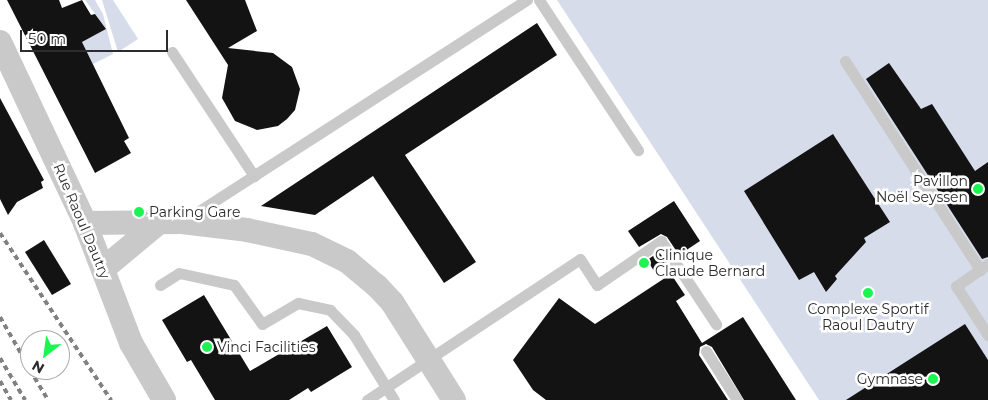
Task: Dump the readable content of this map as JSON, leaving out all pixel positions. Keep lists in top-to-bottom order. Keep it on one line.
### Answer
{"streets":{"street":["Rue Raoul Dautry"]},"places":["Pavillon Noël Seyssen","Parking Gare","Clinique Claude Bernard","Complexe Sportif Raoul Dautry","Vinci Facilities","Gymnase"],"scale_bar":"50 m","north":"bottom left"}
